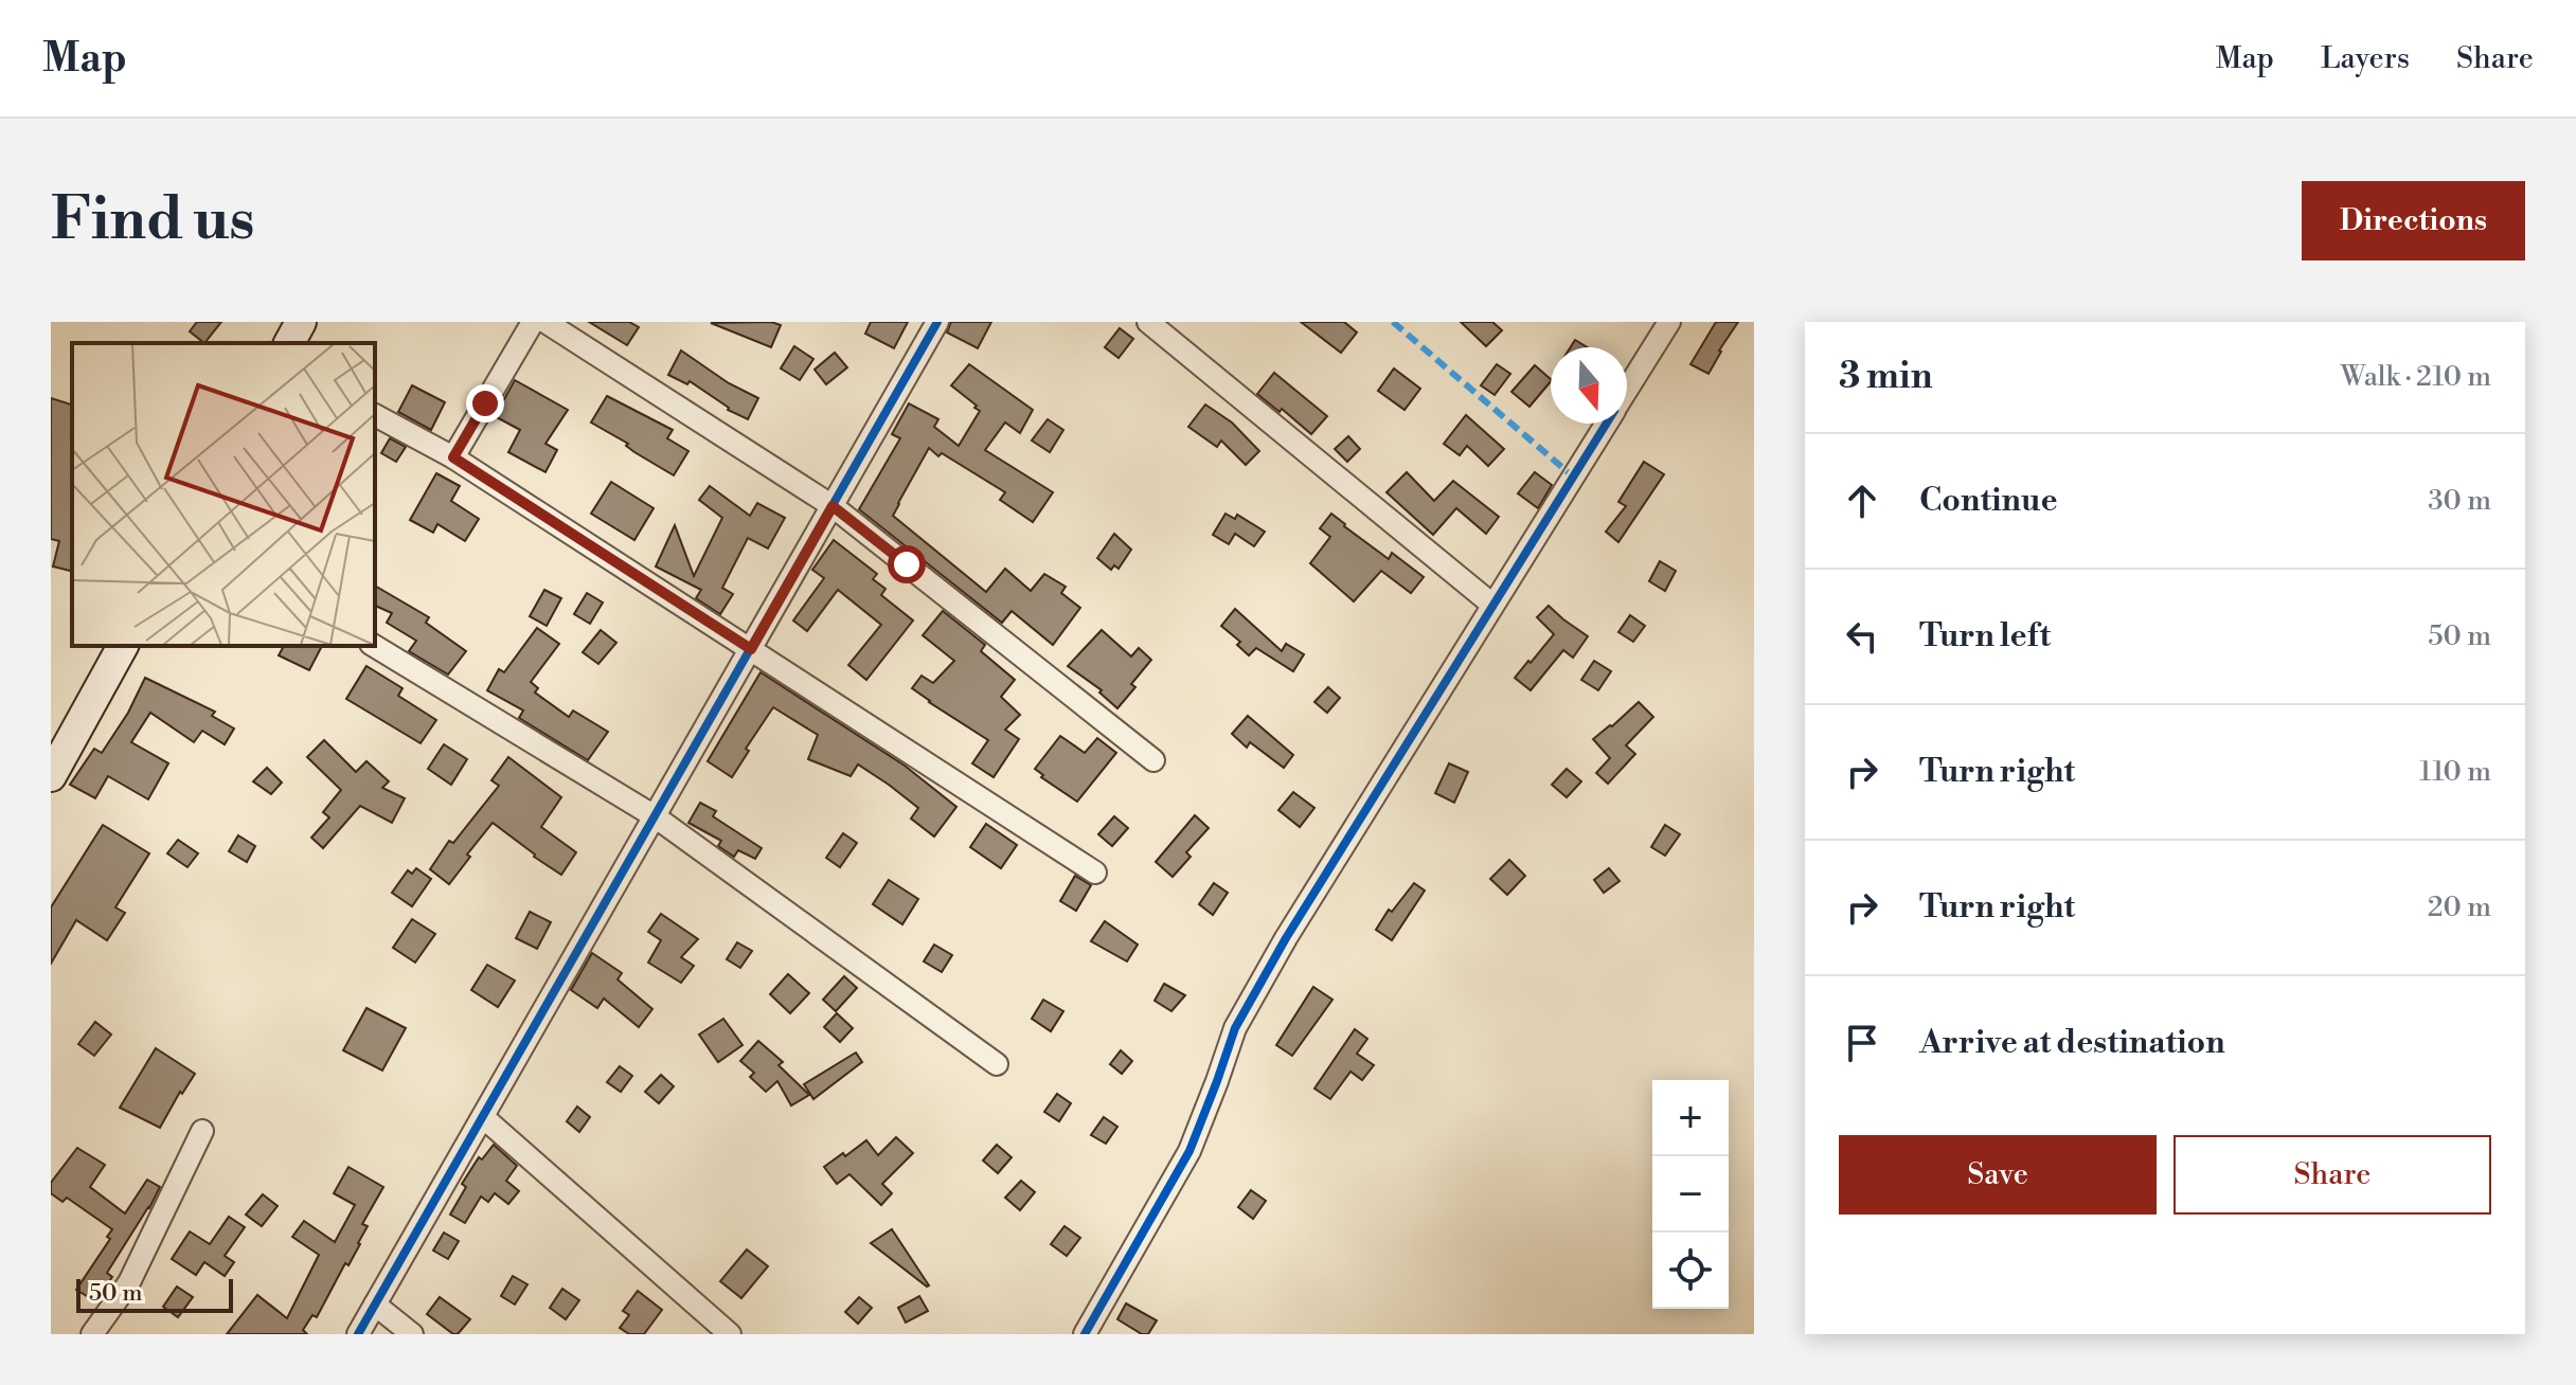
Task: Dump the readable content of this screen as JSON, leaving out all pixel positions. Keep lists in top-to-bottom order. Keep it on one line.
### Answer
{"scale_bar":"50 m","north":"bottom","page":{"header":"Map","nav":["Map","Layers","Share"],"buttons":["Directions",["Save","Share"]],"title":"Find us","heading":["3 min","Walk · 210 m"],"list":[["Continue","30 m"],["Turn left","50 m"],["Turn right","110 m"],["Turn right","20 m"],"Arrive at destination"],"map_buttons":["+","−"],"scale":"50 m"}}
